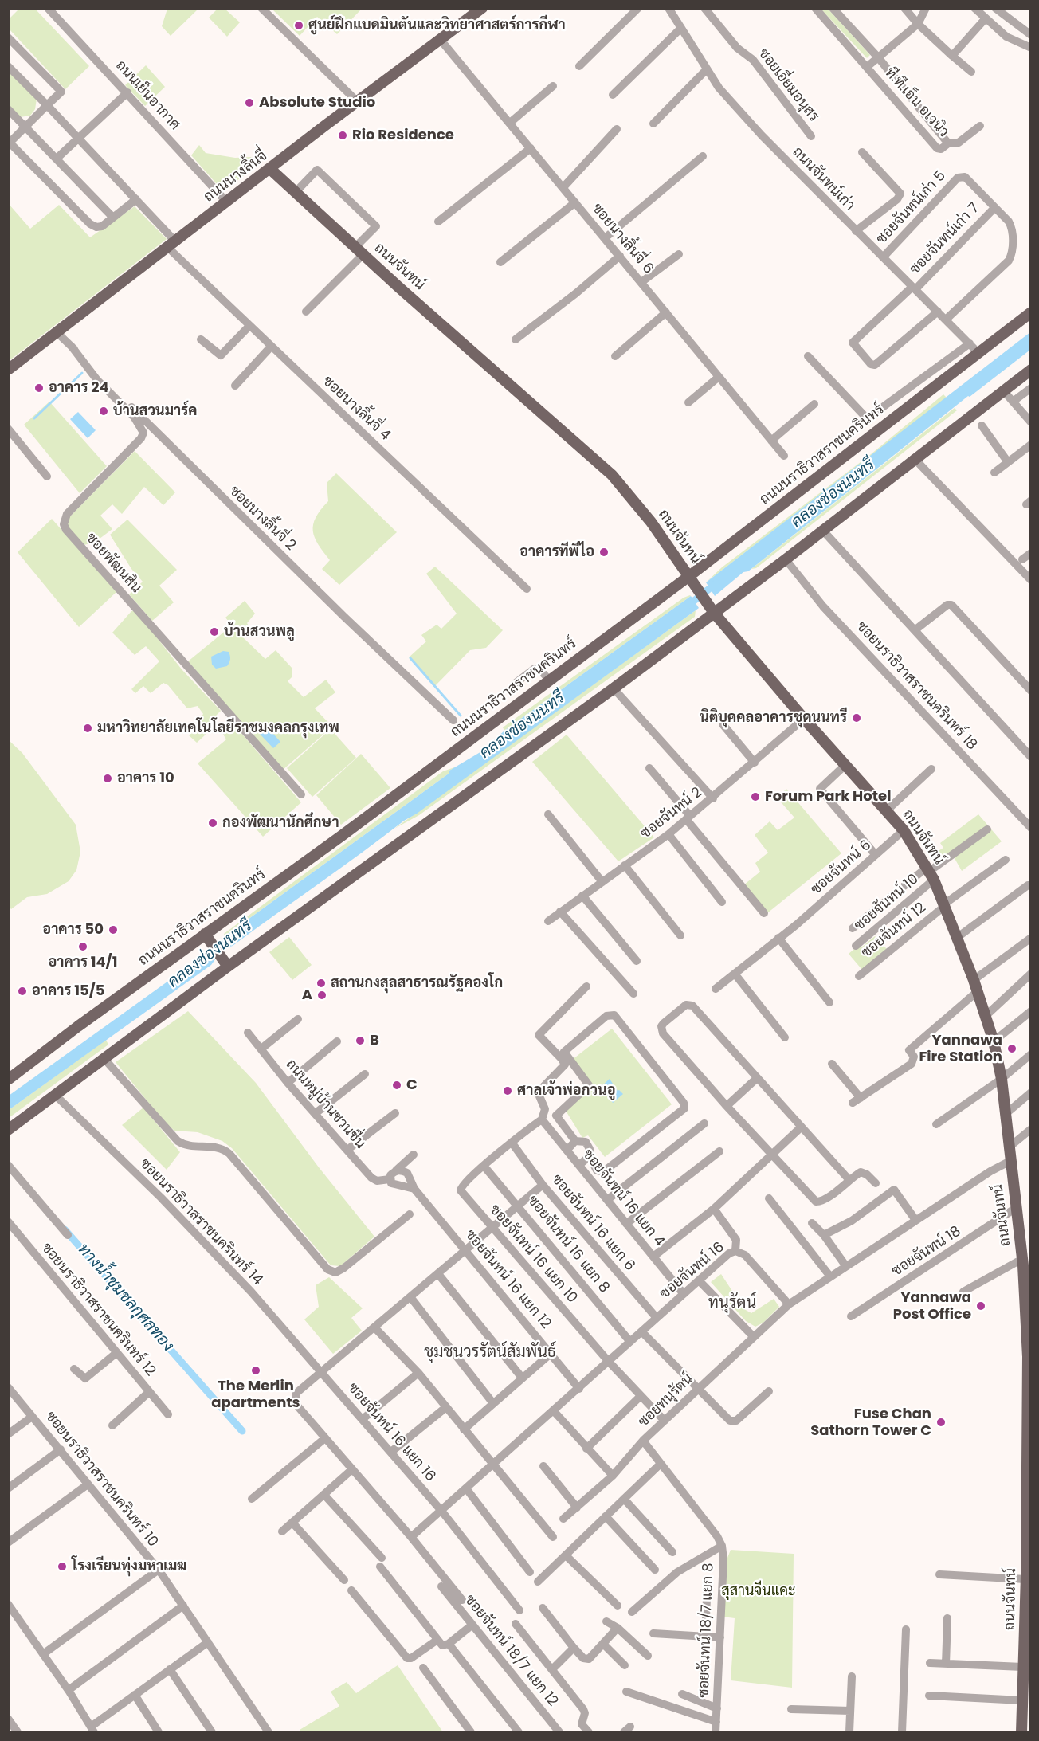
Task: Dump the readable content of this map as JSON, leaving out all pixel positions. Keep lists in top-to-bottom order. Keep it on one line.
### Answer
{"streets":{"main road":["ถนนนางลิ้นจี่","ถนนจันทน์","ถนนนราธิวาสราชนครินทร์"],"street":["ซอยเอี่ยมอนุสร","ถนนเย็นอากาศ","ที.ที.เอ็น อเวนิว","ถนนจันทน์เก่า","ซอยจันทน์เก่า 5","ซอยนางลิ้นจี่ 6","ซอยจันทน์เก่า 7","ซอยนางลิ้นจี่ 4","ซอยนางลิ้นจี่ 2","ซอยพัฒนสิน","ซอยนราธิวาสราชนครินทร์ 18","ซอยจันทน์ 2","ซอยจันทน์ 6","ซอยจันทน์ 10","ซอยจันทน์ 12","ถนนหมู่บ้านชวนชื่น","ซอยจันทน์ 16 แยก 4","ซอยนราธิวาสราชนครินทร์ 14","ซอยจันทน์ 16 แยก 6","ซอยจันทน์ 16 แยก 8","ซอยจันทน์ 18","ซอยจันทน์ 16 แยก 10","ซอยจันทน์ 16","ซอยจันทน์ 16 แยก 12","ซอยนราธิวาสราชนครินทร์ 12","ซอยทนุรัตน์","ซอยจันทน์ 16 แยก 16","ซอยนราธิวาสราชนครินทร์ 10","ซอยจันทน์ 18/7 แยก 8","ซอยจันทน์ 18/7 แยก 12"]},"crossings":[["ถนนเย็นอากาศ","ถนนนางลิ้นจี่"],["ถนนนางลิ้นจี่","ซอยนางลิ้นจี่ 6"],["ถนนนางลิ้นจี่","ถนนจันทน์"],["ถนนนางลิ้นจี่","ซอยนางลิ้นจี่ 4"],["ถนนนางลิ้นจี่","ซอยนางลิ้นจี่ 2"],["ถนนจันทน์เก่า","ซอยจันทน์เก่า 5"],["ถนนจันทน์เก่า","ซอยจันทน์เก่า 7"],["ถนนจันทน์เก่า","ถนนนราธิวาสราชนครินทร์"],["ซอยจันทน์เก่า 5","ซอยจันทน์เก่า 7"],["ถนนจันทน์","ถนนนราธิวาสราชนครินทร์"],["ถนนจันทน์","ซอยจันทน์ 2"],["ถนนจันทน์","ซอยจันทน์ 6"],["ถนนจันทน์","ซอยจันทน์ 10"],["ถนนจันทน์","ซอยจันทน์ 12"],["ถนนจันทน์","ซอยจันทน์ 18"],["ซอยนางลิ้นจี่ 2","ซอยพัฒนสิน"],["ถนนหมู่บ้านชวนชื่น","ซอยจันทน์ 16 แยก 12"],["ซอยจันทน์ 16 แยก 4","ซอยจันทน์ 16"],["ซอยนราธิวาสราชนครินทร์ 14","ซอยจันทน์ 16 แยก 16"],["ซอยจันทน์ 16 แยก 6","ซอยจันทน์ 16"],["ซอยจันทน์ 16 แยก 8","ซอยจันทน์ 16 แยก 10"],["ซอยจันทน์ 16 แยก 8","ซอยจันทน์ 16"],["ซอยจันทน์ 16 แยก 10","ซอยจันทน์ 16"],["ซอยจันทน์ 16 แยก 10","ซอยทนุรัตน์"],["ซอยจันทน์ 16","ซอยจันทน์ 16 แยก 12"],["ซอยจันทน์ 16","ซอยทนุรัตน์"],["ซอยจันทน์ 16","ซอยจันทน์ 16 แยก 16"],["ซอยทนุรัตน์","ซอยจันทน์ 18/7 แยก 8"]],"districts":["ทนุรัตน์","ชุมชนวรรัตน์สัมพันธ์"],"water":["คลองช่องนนทรี","ทางน้ำชุมชลกุศลทอง"],"parks":["สุสานจีนแคะ"],"places":["ศูนย์ฝึกแบดมินตันและวิทยาศาสตร์การกีฬา","Absolute Studio","Rio Residence","อาคาร 24","บ้านสวนมาร์ค","อาคารทีพีไอ","บ้านสวนพลู","นิติบุคคลอาคารชุดนนทรี","มหาวิทยาลัยเทคโนโลยีราชมงคลกรุงเทพ","อาคาร 10","Forum Park Hotel","กองพัฒนานักศึกษา","อาคาร 50","อาคาร 14/1","สถานกงสุลสาธารณรัฐคองโก","อาคาร 15/5","A","B","Yannawa Fire Station","C","ศาลเจ้าพ่อกวนอู","Yannawa Post Office","The Merlin apartments","Fuse Chan Sathorn Tower C","โรงเรียนทุ่งมหาเมฆ"]}
